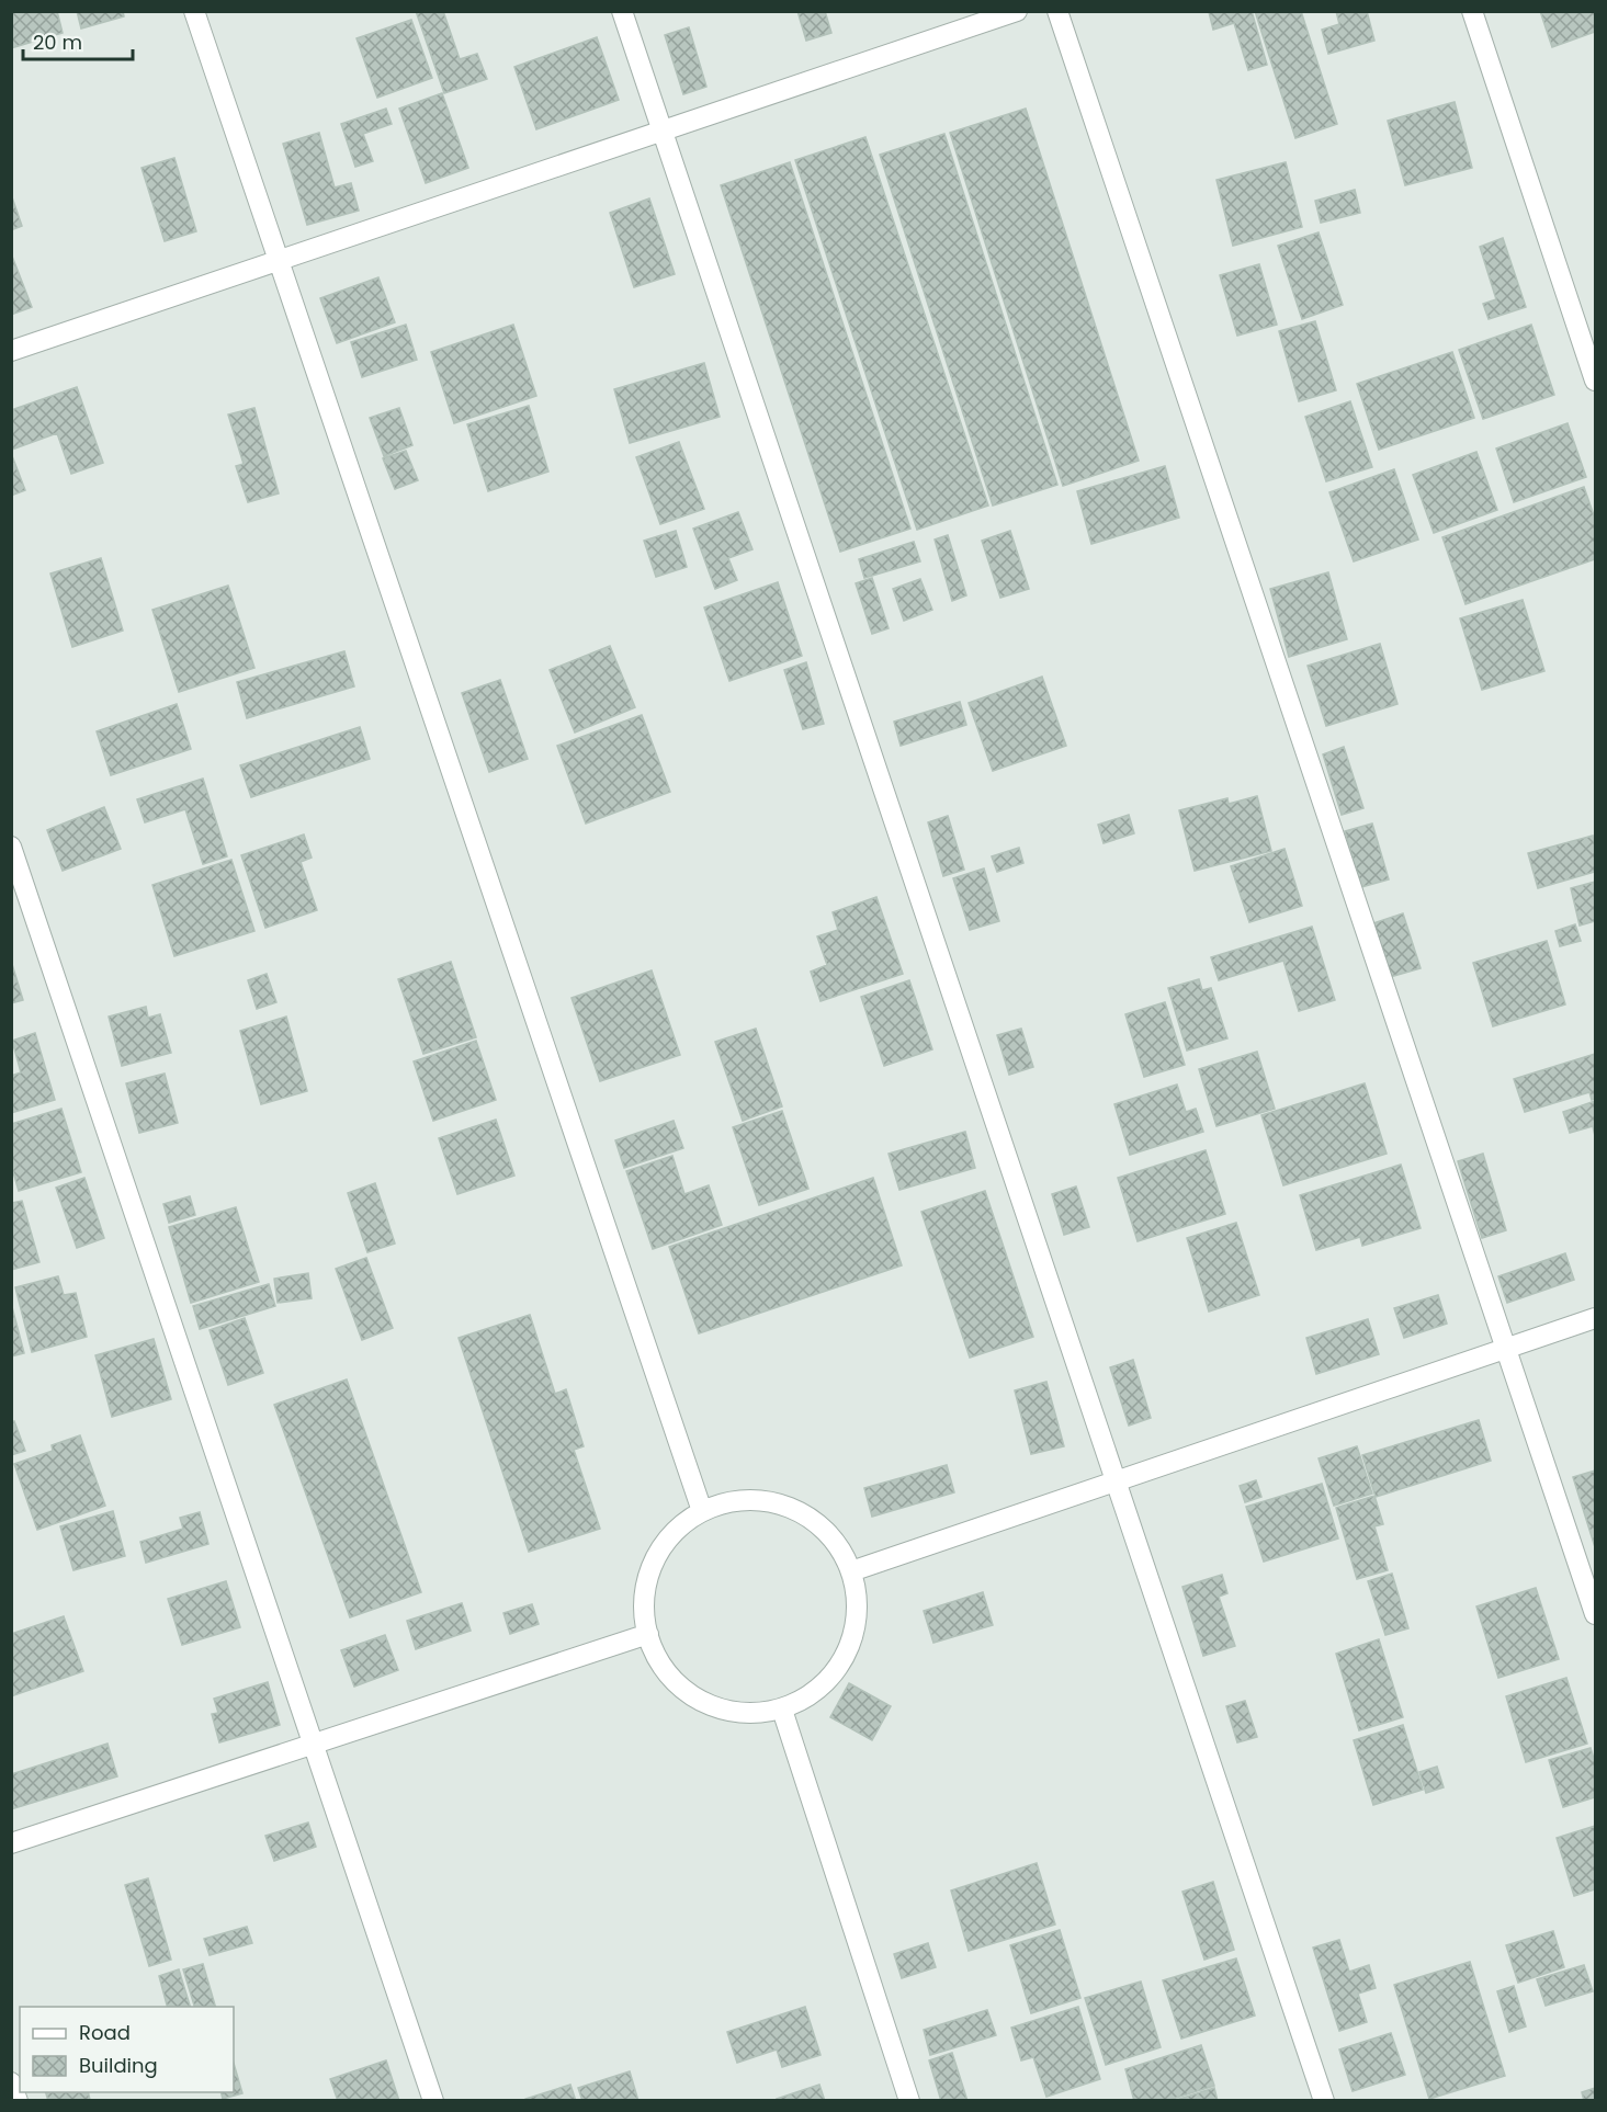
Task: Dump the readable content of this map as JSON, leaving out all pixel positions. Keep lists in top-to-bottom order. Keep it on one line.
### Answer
{"legend":["Road","Building"],"scale_bar":"20 m"}
